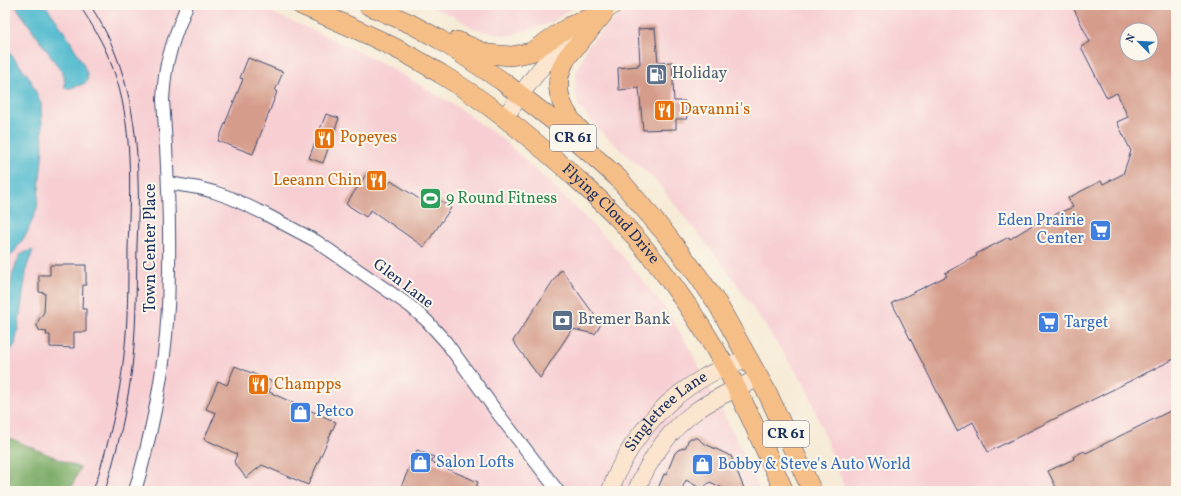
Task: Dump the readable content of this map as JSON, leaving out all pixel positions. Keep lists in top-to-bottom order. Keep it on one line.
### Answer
{"streets":{"main road":["CR 61","Flying Cloud Drive"],"street":["Town Center Place","Glen Lane","Singletree Lane"]},"crossings":[["Flying Cloud Drive","Singletree Lane"],["Town Center Place","Glen Lane"]],"places":{"fuel station":["Holiday"],"restaurant":["Davanni's","Popeyes","Leeann Chin","Champps"],"sports":["9 Round Fitness"],"supermarket":["Eden Prairie Center","Target"],"bank":["Bremer Bank"],"shop":["Petco","Salon Lofts","Bobby & Steve's Auto World"]},"north":"top left"}
